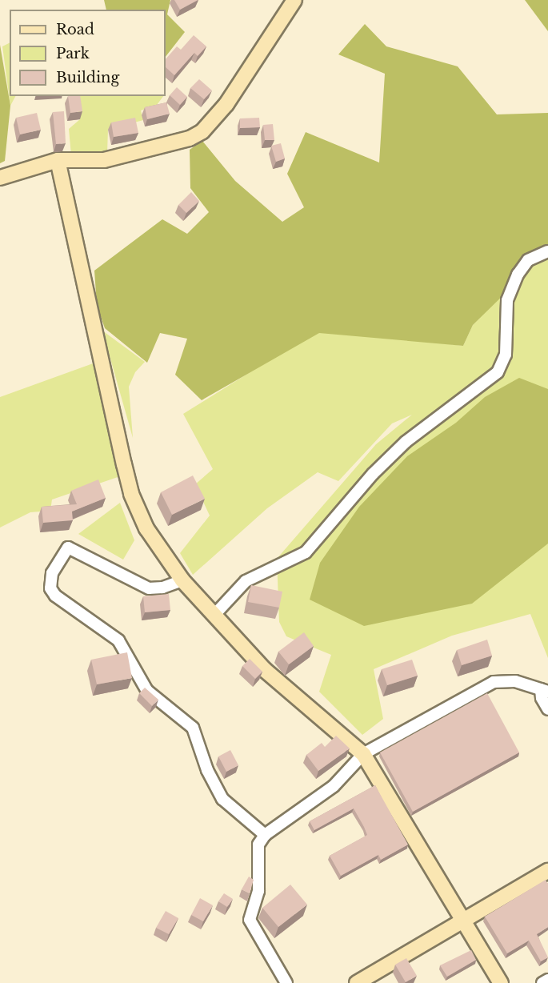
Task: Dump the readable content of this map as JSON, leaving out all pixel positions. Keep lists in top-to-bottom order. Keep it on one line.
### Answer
{"legend":["Road","Park","Building"]}
